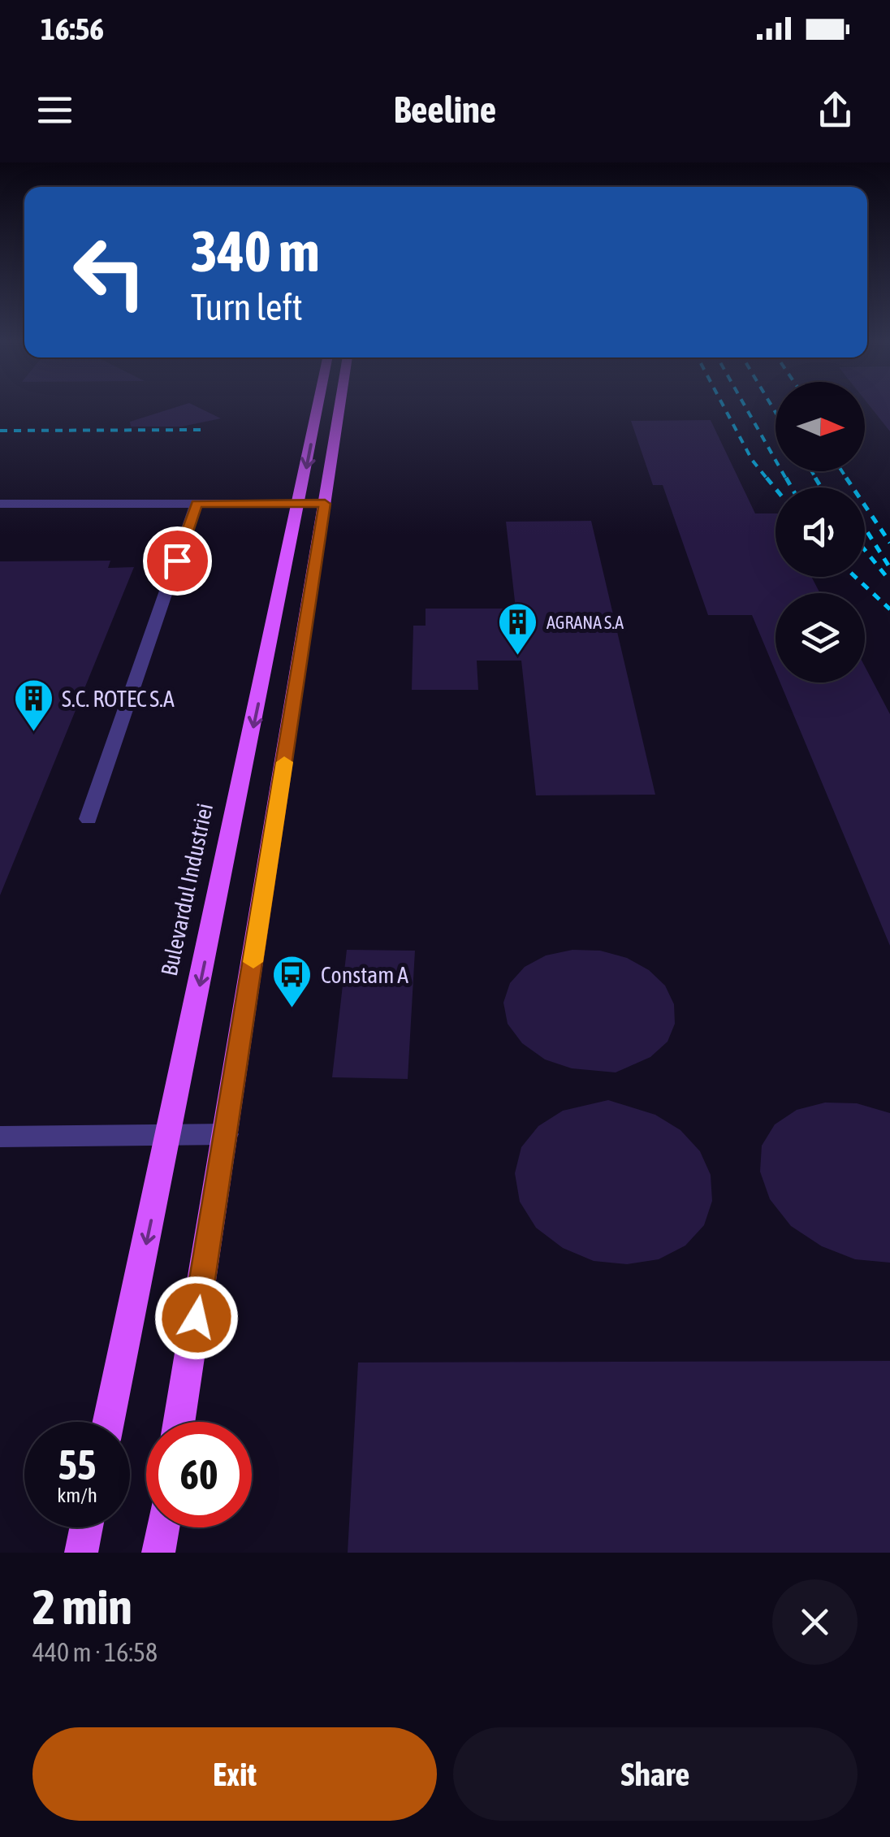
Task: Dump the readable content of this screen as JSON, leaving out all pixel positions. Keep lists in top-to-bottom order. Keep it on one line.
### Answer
{"streets":{"main road":["Bulevardul Industriei"]},"places":{"building":["AGRANA S.A","S.C. ROTEC S.A"],"bus stop":["Constam A"]},"north":"right","page":{"status":"16:56","header":"Beeline","turn":["340 m","Turn left"],"speed":"55 km/h","limit":"60","heading":["2 min","440 m · 16:58"],"buttons":["Exit","Share"]}}
